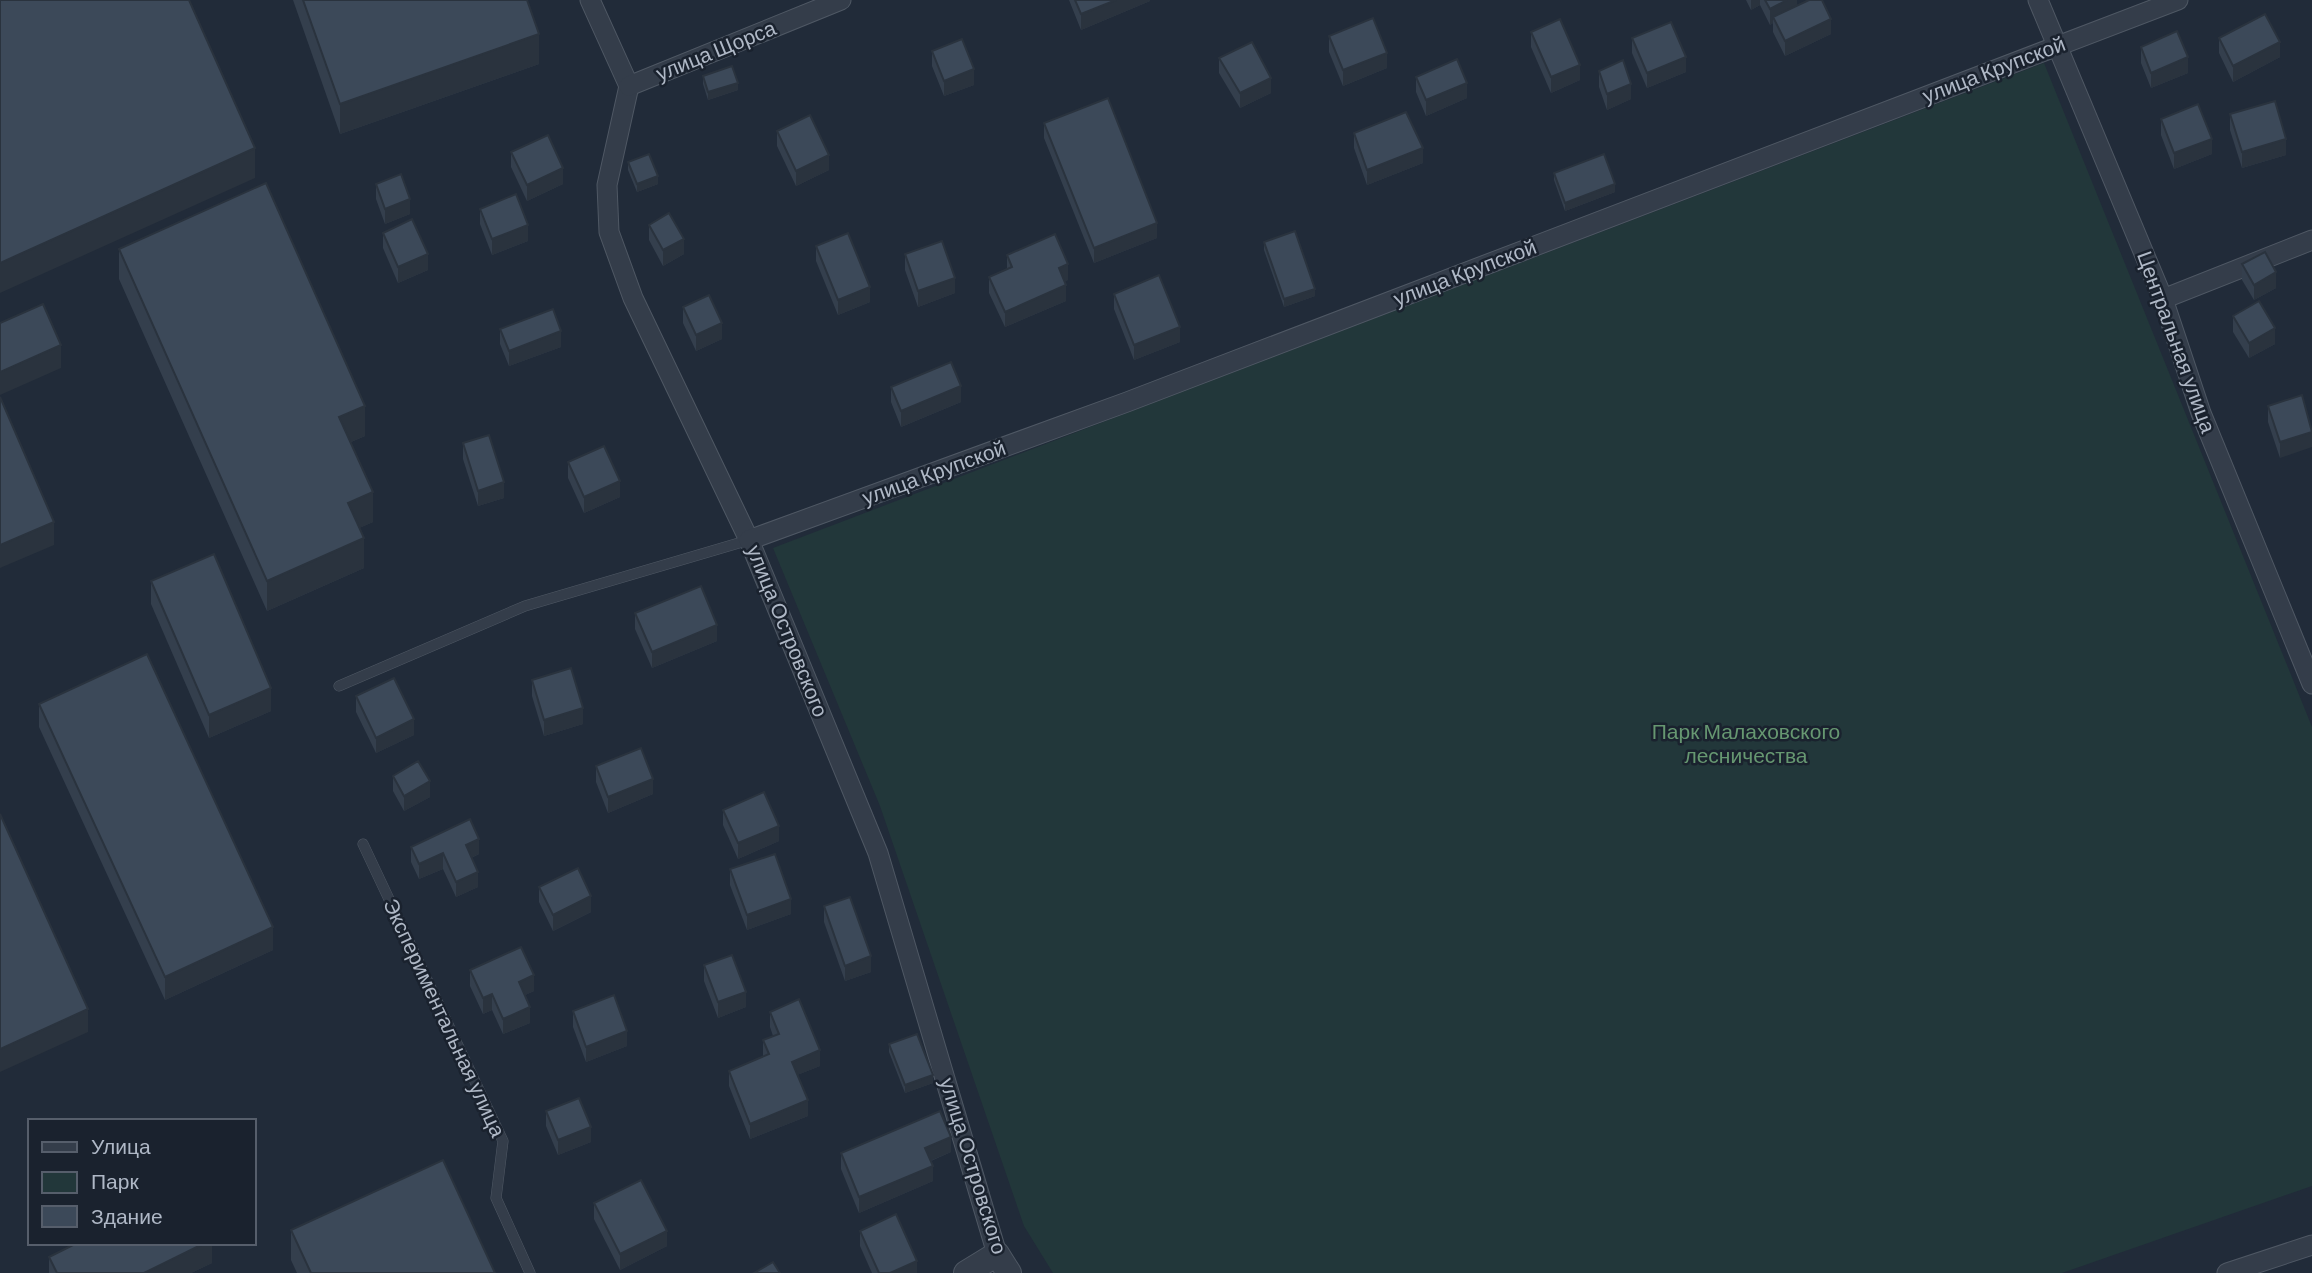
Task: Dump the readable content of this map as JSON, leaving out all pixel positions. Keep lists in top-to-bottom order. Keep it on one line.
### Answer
{"streets":{"street":["улица Щорса","улица Крупской","Центральная улица","улица Островского"],"lane":["Экспериментальная улица"]},"crossings":[["улица Щорса","улица Островского"],["улица Крупской","Центральная улица"],["улица Крупской","улица Островского"]],"parks":["Парк Малаховского лесничества"],"legend":["Улица","Парк","Здание"]}
